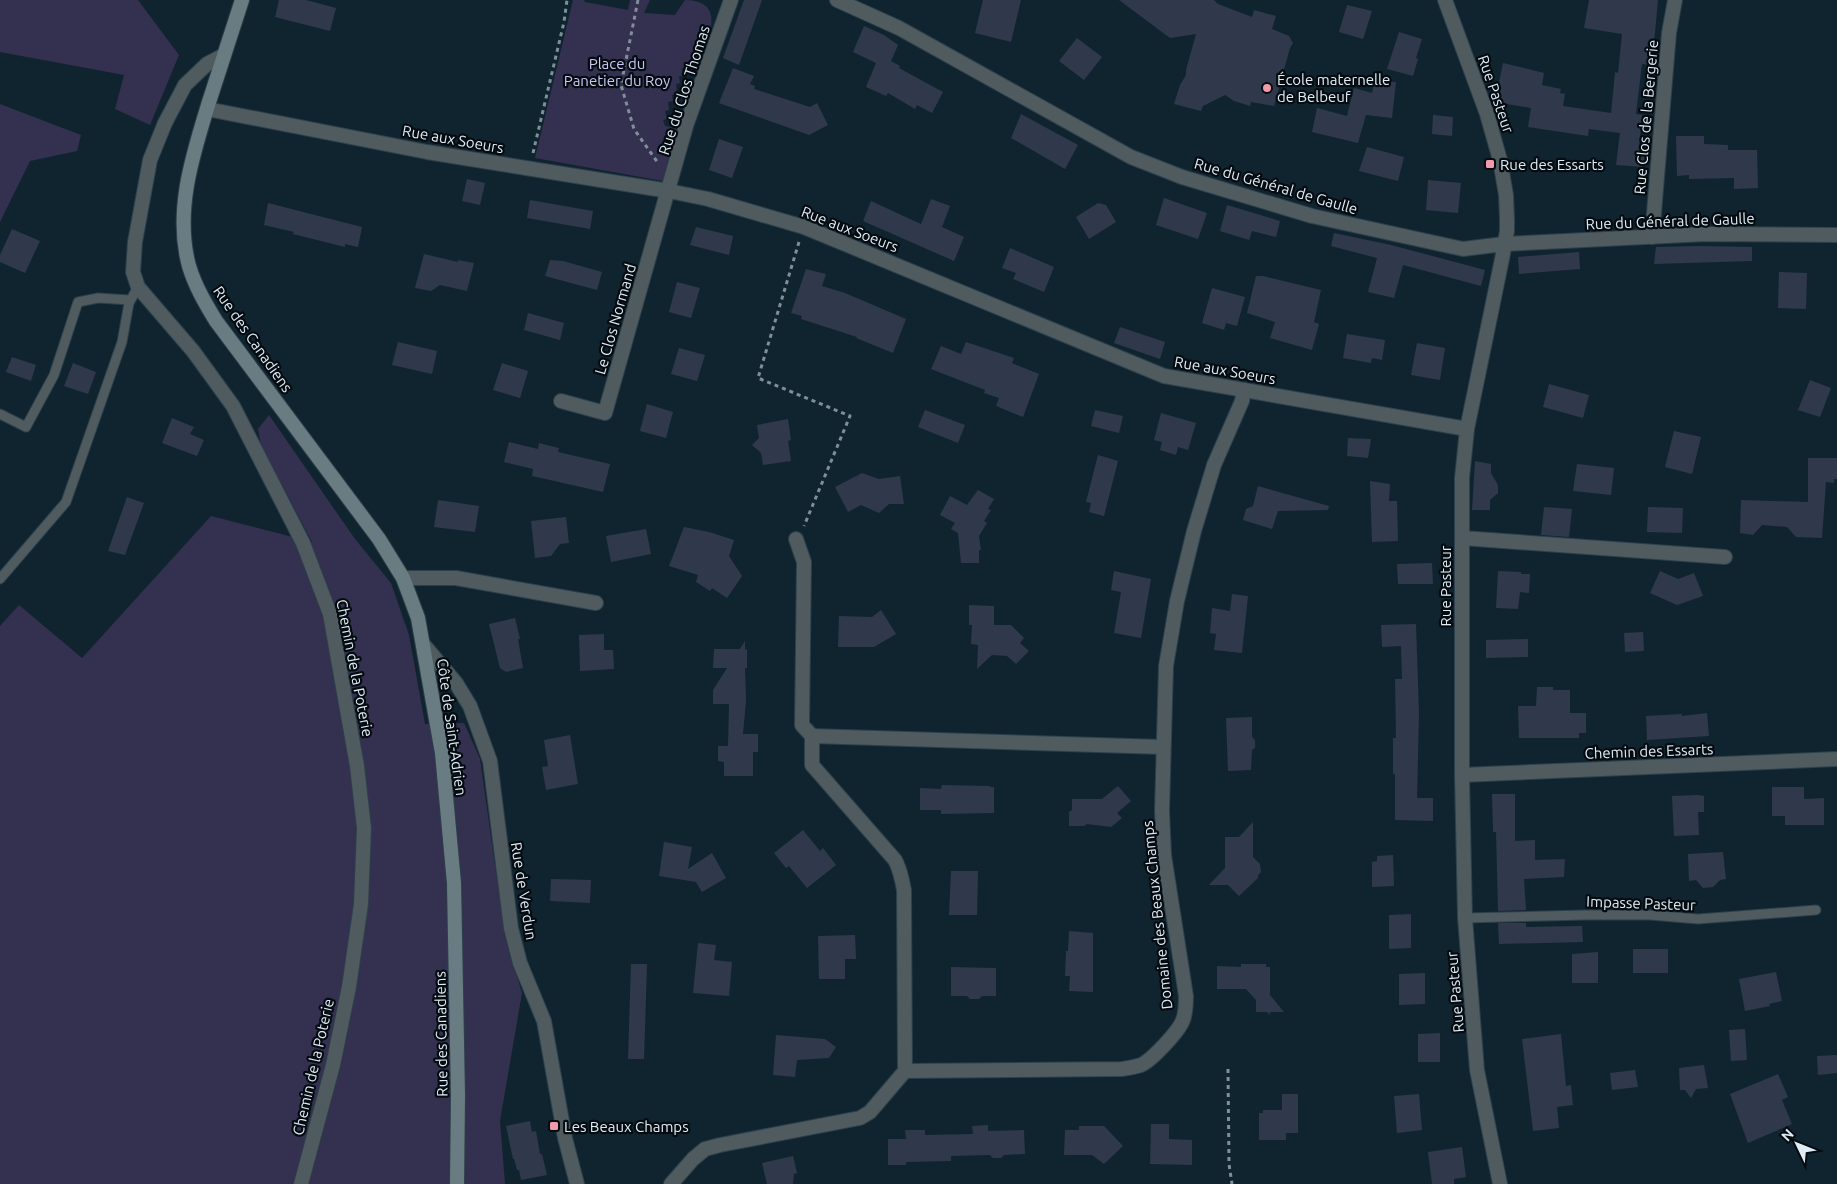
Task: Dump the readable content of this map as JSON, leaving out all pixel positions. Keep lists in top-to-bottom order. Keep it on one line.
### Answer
{"streets":{"main road":["Rue des Canadiens","Côte de Saint-Adrien"],"street":["Rue du Clos Thomas","Rue Pasteur","Rue Clos de la Bergerie","Rue aux Soeurs","Rue du Général de Gaulle","Le Clos Normand","Chemin de la Poterie","Chemin des Essarts","Rue de Verdun","Domaine des Beaux Champs"],"lane":["Impasse Pasteur"]},"crossings":[["Rue du Clos Thomas","Rue aux Soeurs"],["Rue du Clos Thomas","Le Clos Normand"],["Rue Pasteur","Rue aux Soeurs"],["Rue Pasteur","Rue du Général de Gaulle"],["Rue Pasteur","Chemin des Essarts"],["Rue Pasteur","Impasse Pasteur"],["Rue Clos de la Bergerie","Rue du Général de Gaulle"],["Rue aux Soeurs","Le Clos Normand"],["Rue aux Soeurs","Rue des Canadiens"],["Rue aux Soeurs","Domaine des Beaux Champs"],["Rue des Canadiens","Chemin de la Poterie"],["Rue des Canadiens","Côte de Saint-Adrien"],["Côte de Saint-Adrien","Rue de Verdun"]],"parks":["Place du Panetier du Roy"],"places":{"other":["École maternelle de Belbeuf"],"transit":["Rue des Essarts","Les Beaux Champs"]},"north":"top left"}
